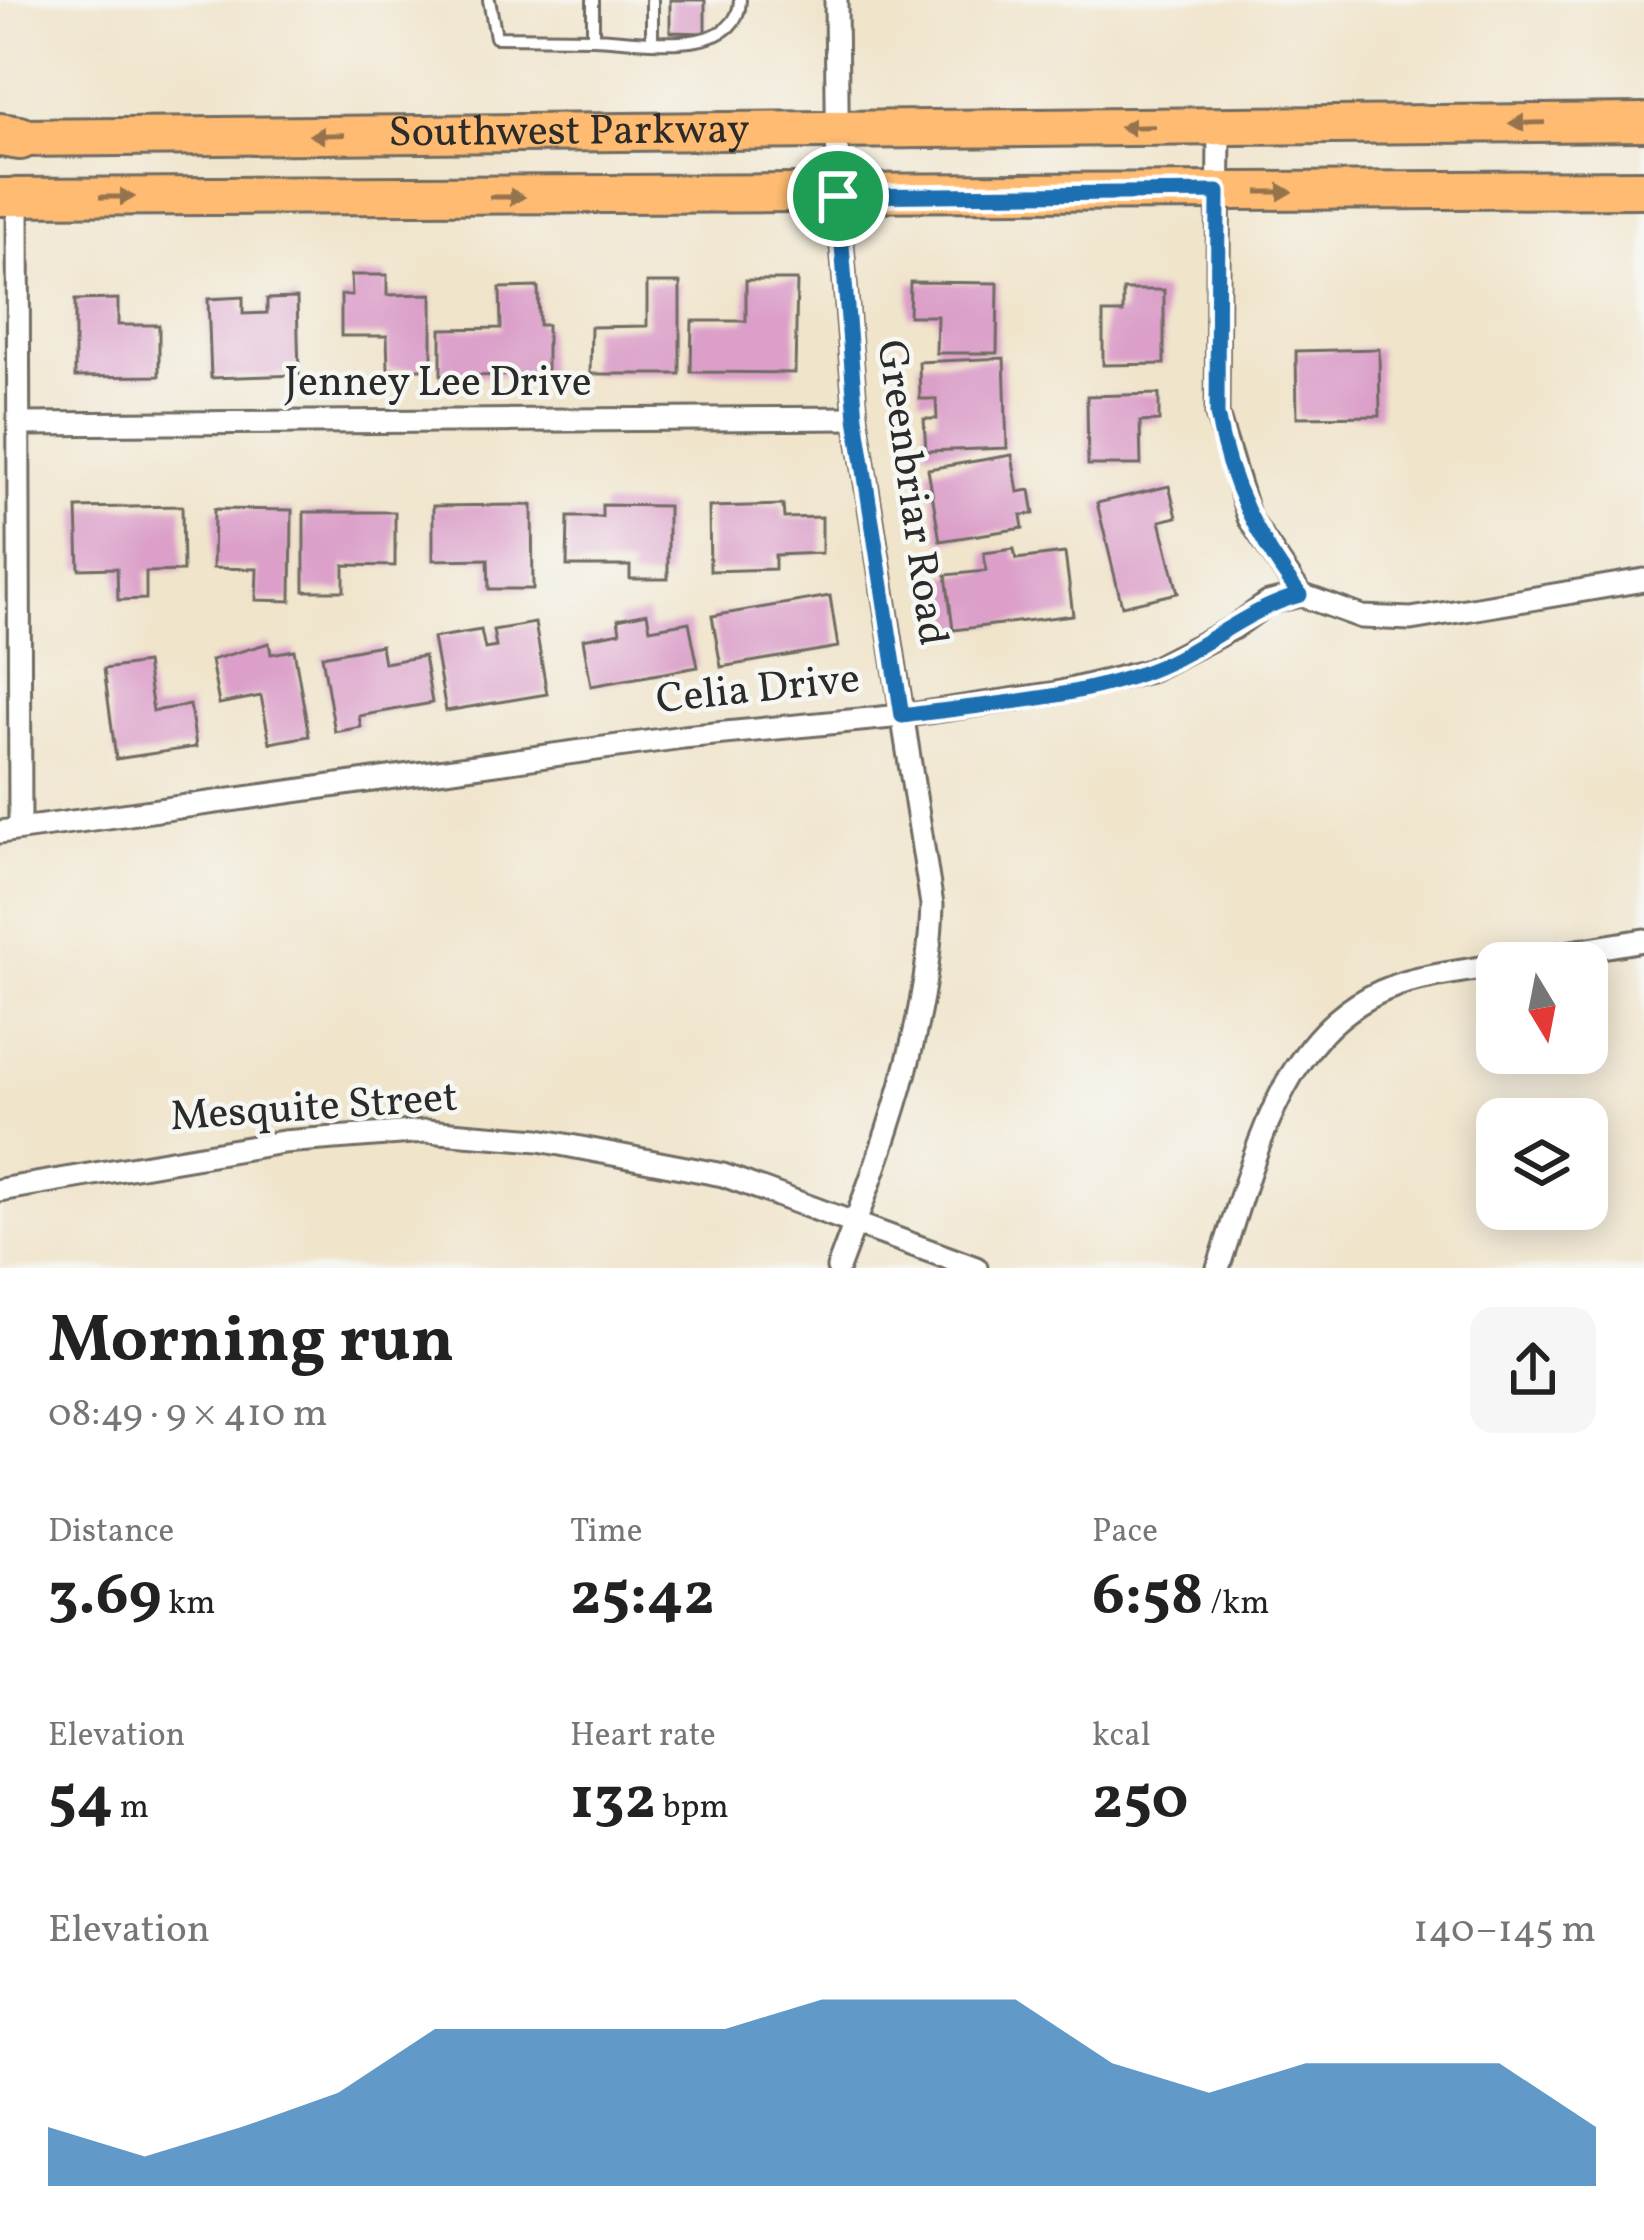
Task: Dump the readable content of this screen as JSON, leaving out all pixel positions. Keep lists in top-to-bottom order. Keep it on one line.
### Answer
{"streets":{"main road":["Southwest Parkway"],"street":["Jenney Lee Drive","Greenbriar Road","Celia Drive","Mesquite Street"]},"crossings":[["Southwest Parkway","Greenbriar Road"],["Jenney Lee Drive","Greenbriar Road"],["Greenbriar Road","Celia Drive"],["Greenbriar Road","Mesquite Street"]],"north":"bottom","page":{"heading":["Morning run","08:49 · 9 × 410 m"],"stats":[["Distance","3.69 km"],["Time","25:42"],["Pace","6:58 /km"],["Elevation","54 m"],["Heart rate","132 bpm"],["kcal","250"]],"chart":["Elevation","140–145 m"]}}
